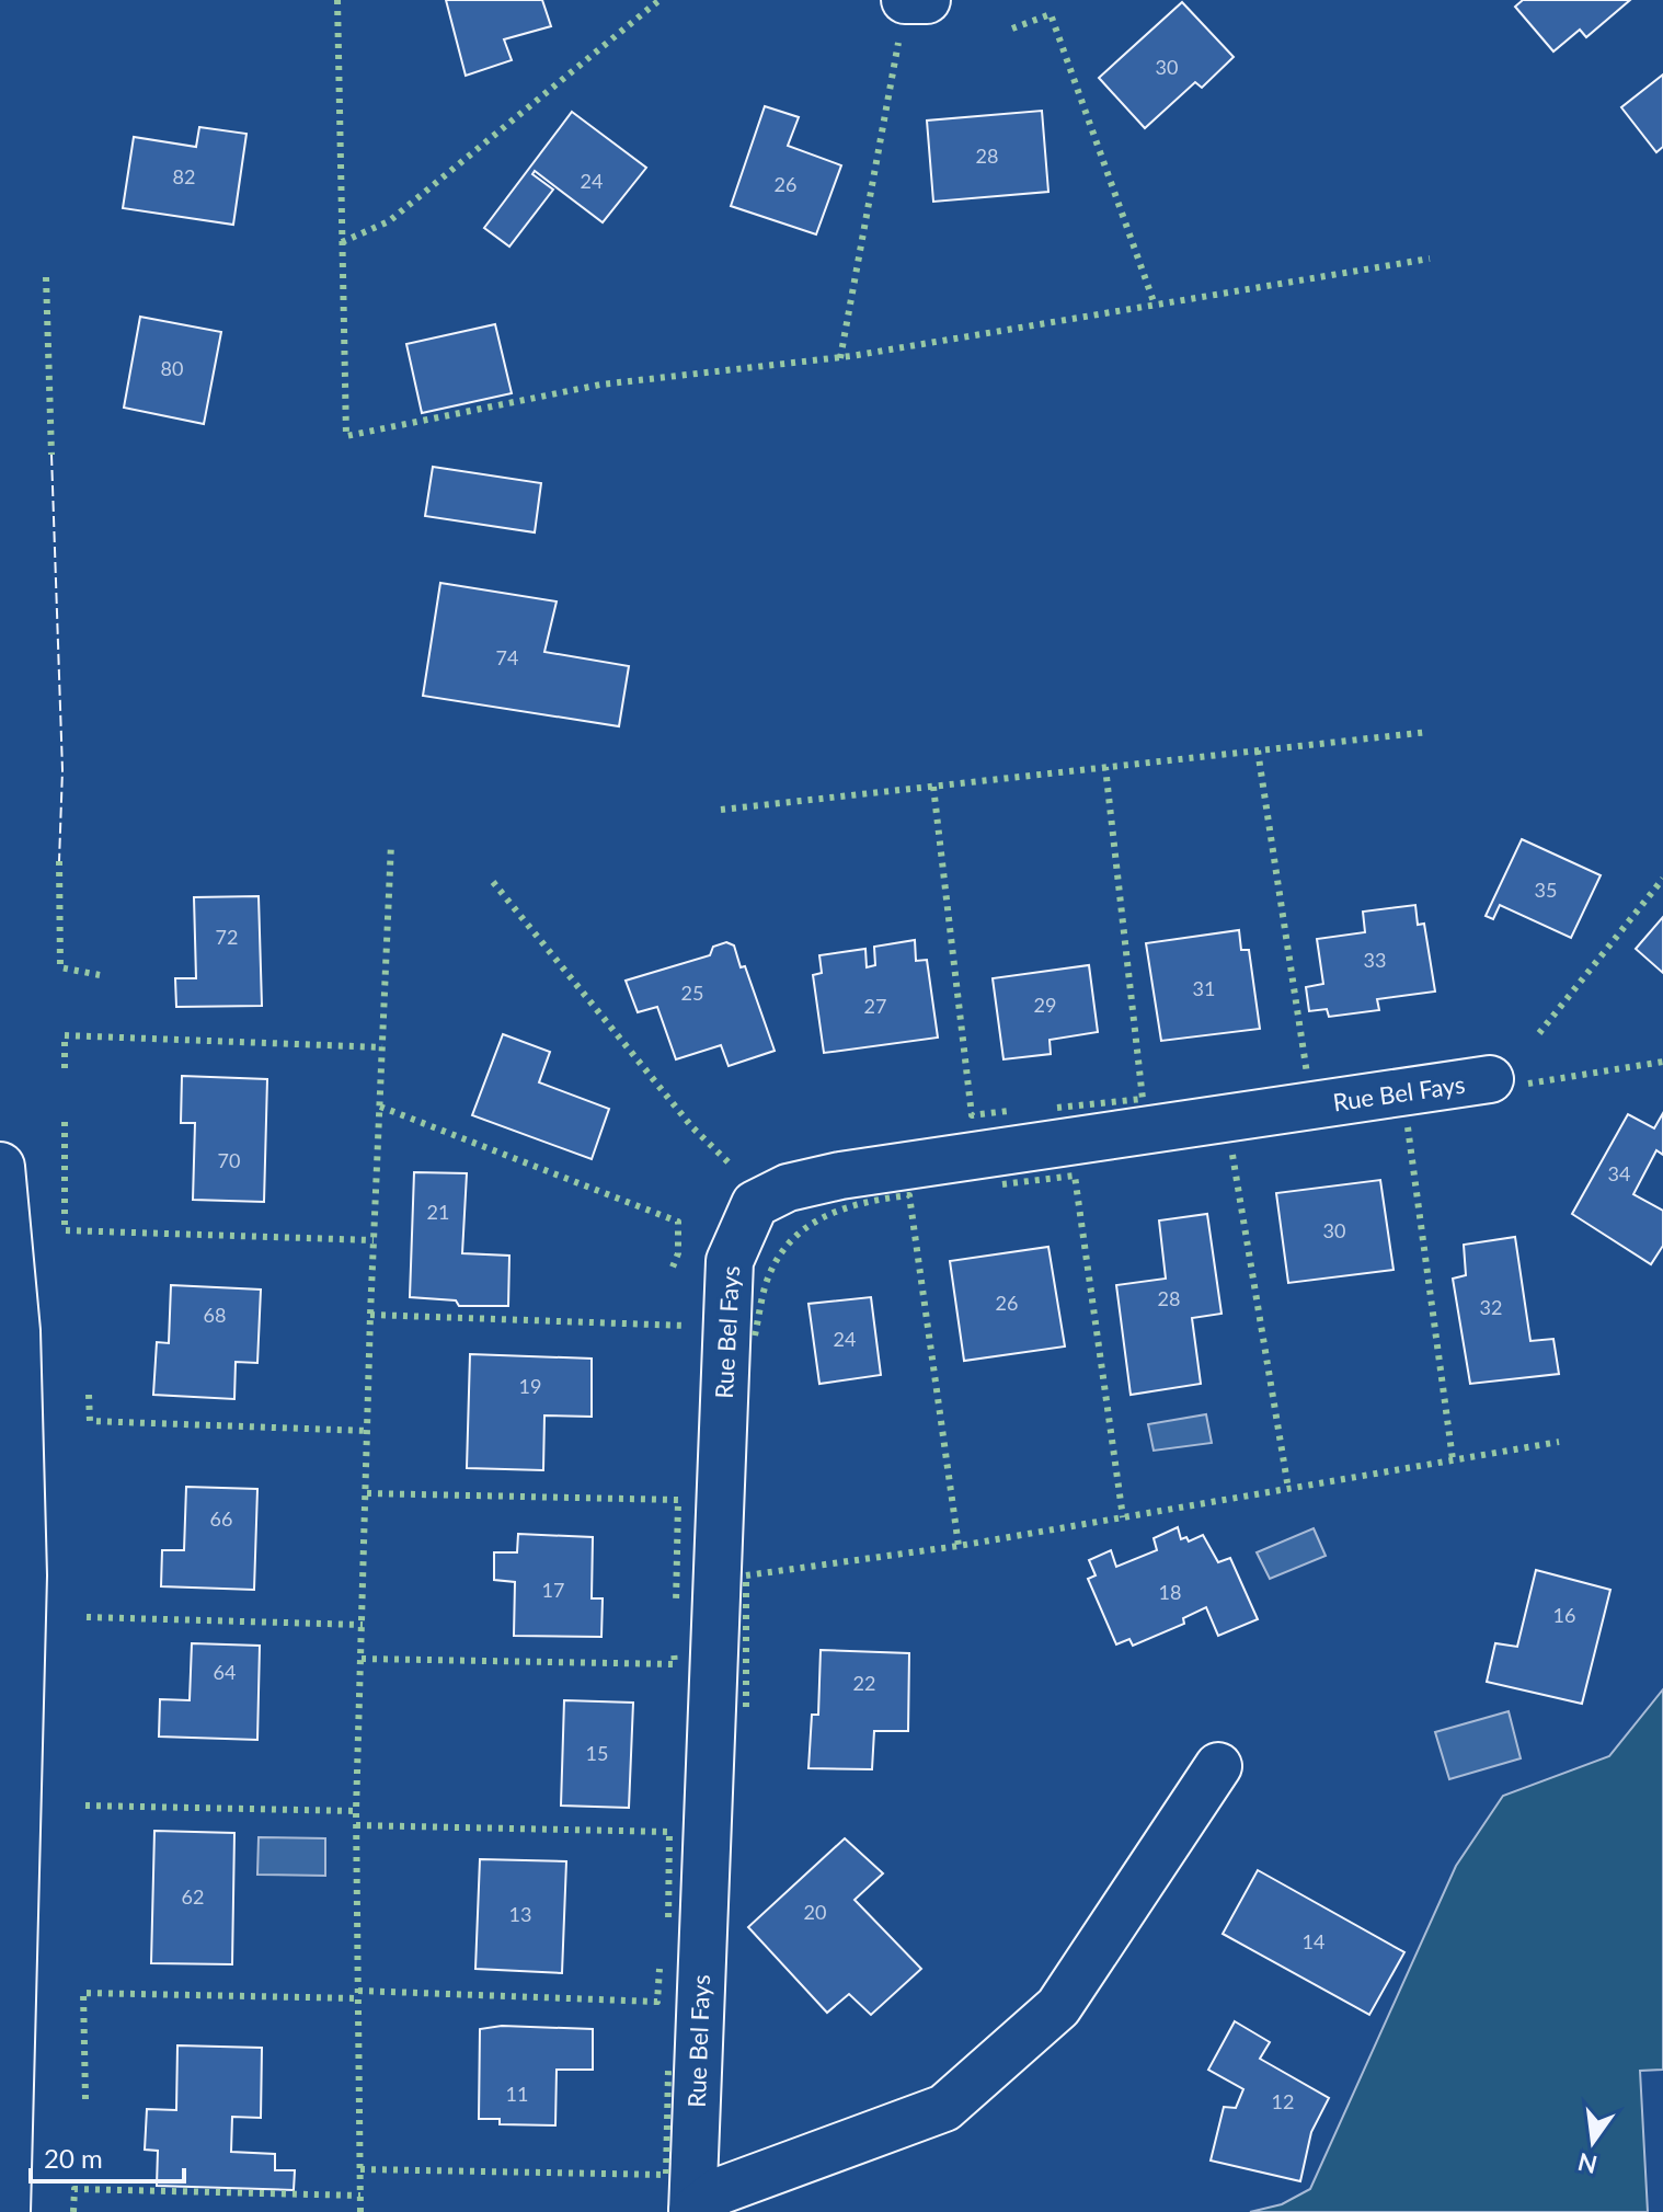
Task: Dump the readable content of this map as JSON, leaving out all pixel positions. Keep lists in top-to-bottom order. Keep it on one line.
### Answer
{"streets":{"street":["Rue Bel Fays"]},"house_numbers":["30","28","82","24","26","80","74","35","72","33","31","25","29","27","70","34","21","30","28","26","32","68","24","19","66","17","18","16","64","22","15","62","20","13","14","11","12"],"scale_bar":"20 m","north":"bottom"}
